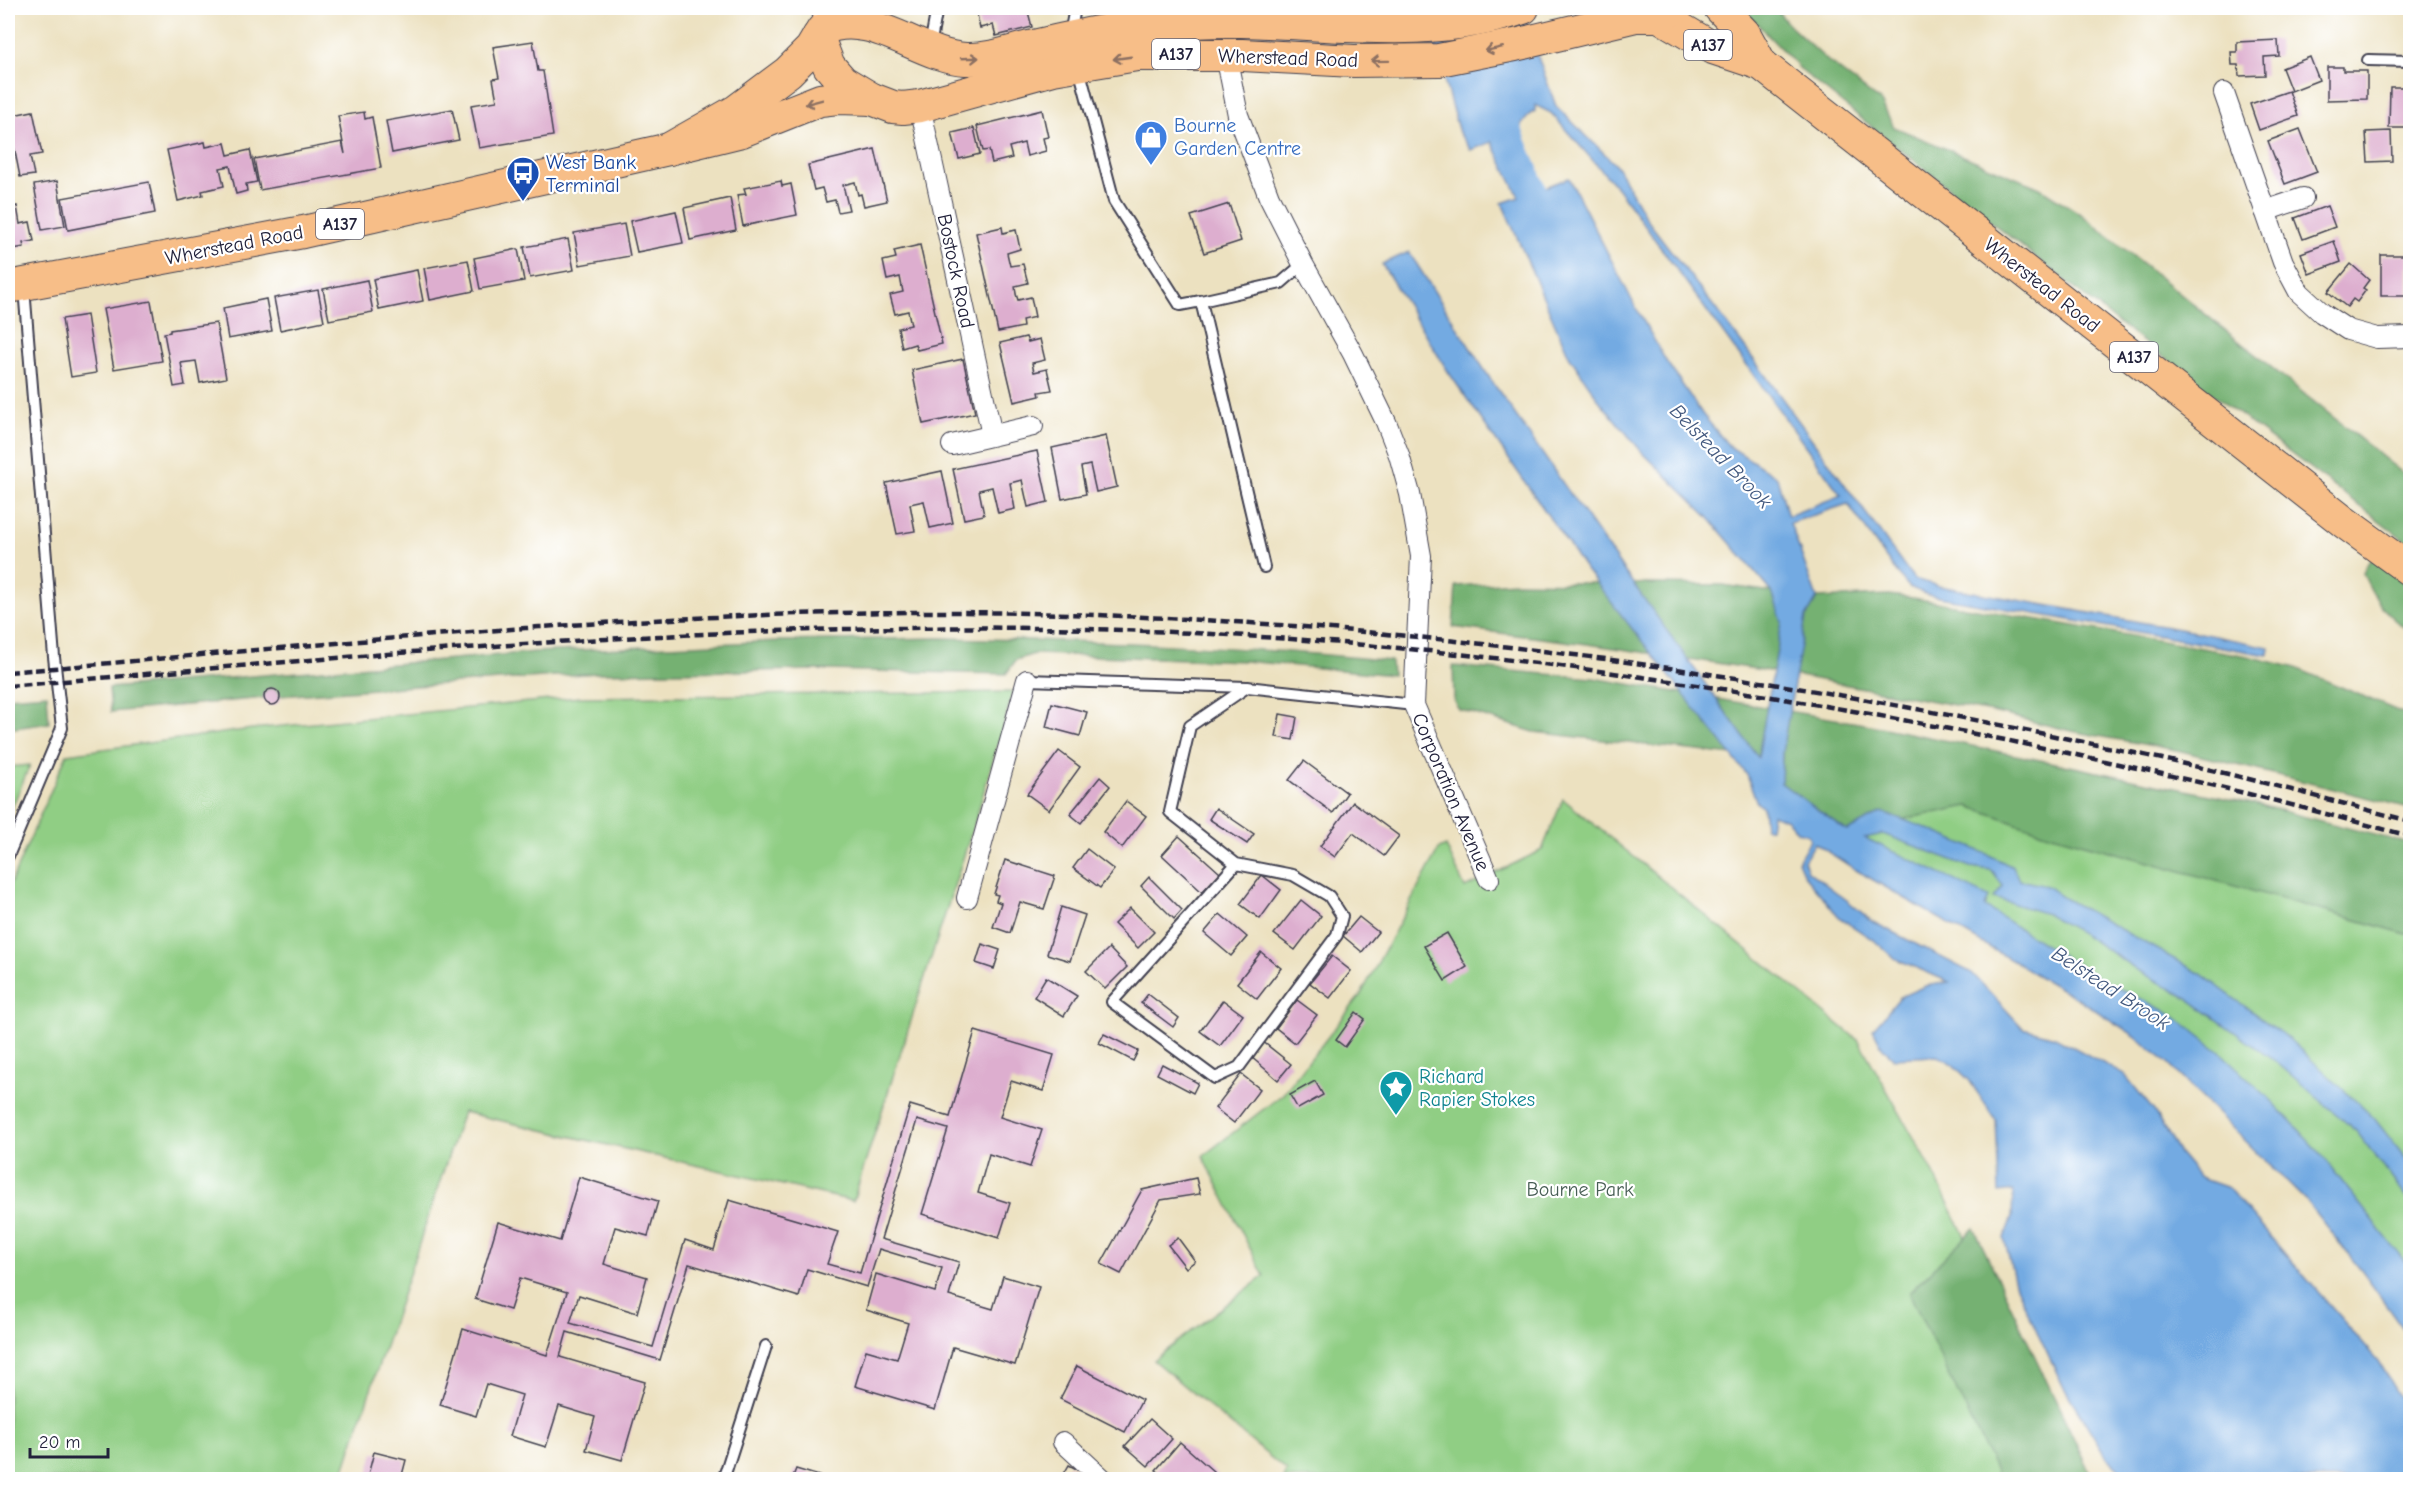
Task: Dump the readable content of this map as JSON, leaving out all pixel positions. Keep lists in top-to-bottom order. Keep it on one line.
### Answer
{"streets":{"main road":["A137","Wherstead Road"],"street":["Bostock Road","Corporation Avenue"]},"crossings":[["A137","Wherstead Road"],["Wherstead Road","Bostock Road"]],"water":["Belstead Brook"],"parks":["Bourne Park"],"places":{"shop":["Bourne Garden Centre"],"bus stop":["West Bank Terminal"],"place":["Richard Rapier Stokes"]},"scale_bar":"20 m"}
